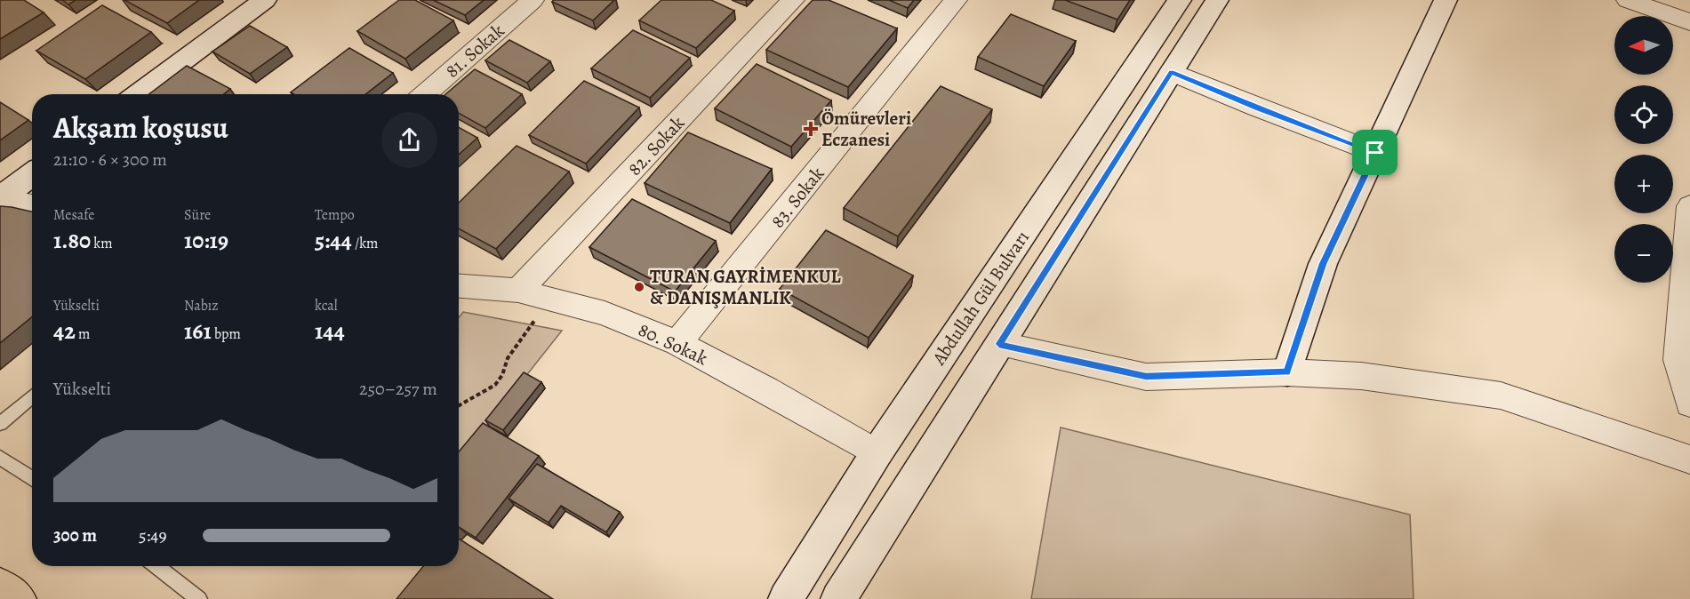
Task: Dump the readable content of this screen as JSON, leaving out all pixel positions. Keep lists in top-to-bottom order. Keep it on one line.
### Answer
{"streets":{"main road":["Abdullah Gül Bulvarı"],"street":["81. Sokak","82. Sokak","83. Sokak","80. Sokak"]},"crossings":[["82. Sokak","80. Sokak"],["83. Sokak","80. Sokak"],["Abdullah Gül Bulvarı","80. Sokak"]],"places":{"health":["Ömürevleri Eczanesi"],"other":["TURAN GAYRİMENKUL & DANIŞMANLIK"]},"north":"left","page":{"map_buttons":["+","−"],"heading":["Akşam koşusu","21:10 · 6 × 300 m"],"stats":[["Mesafe","1.80 km"],["Süre","10:19"],["Tempo","5:44 /km"],["Yükselti","42 m"],["Nabız","161 bpm"],["kcal","144"]],"chart":["Yükselti","250–257 m"],"list":[{"name":"300 m","note":"5:49"}]}}
